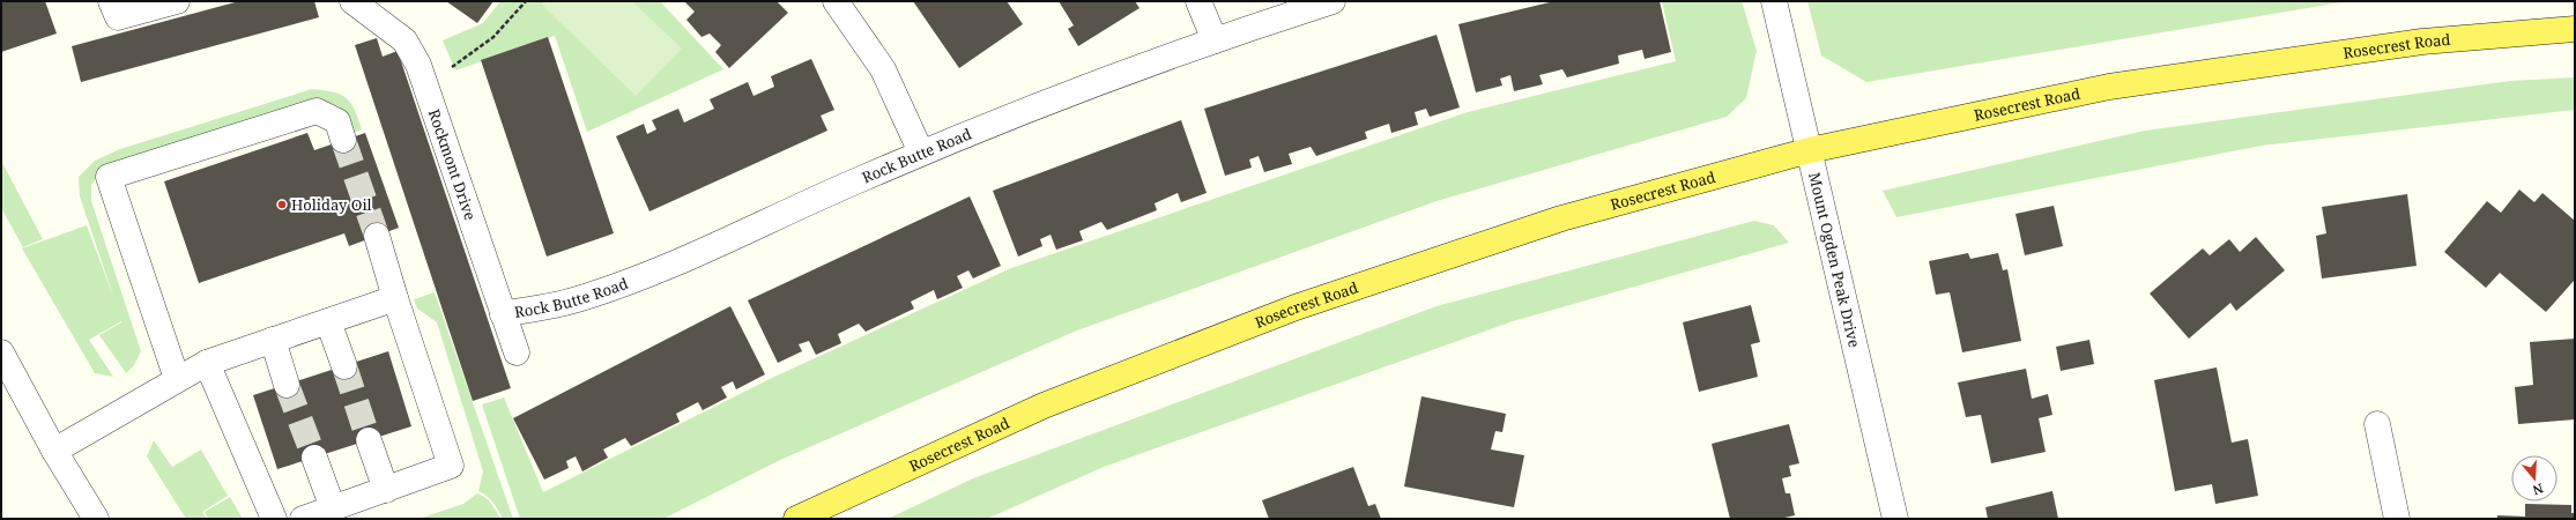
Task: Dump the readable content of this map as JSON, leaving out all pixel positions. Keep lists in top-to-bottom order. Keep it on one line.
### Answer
{"streets":{"main road":["Rosecrest Road"],"street":["Rock Butte Road","Rockmont Drive","Mount Ogden Peak Drive"]},"crossings":[["Rosecrest Road","Mount Ogden Peak Drive"],["Rock Butte Road","Rockmont Drive"]],"places":["Holiday Oil"],"north":"bottom"}
